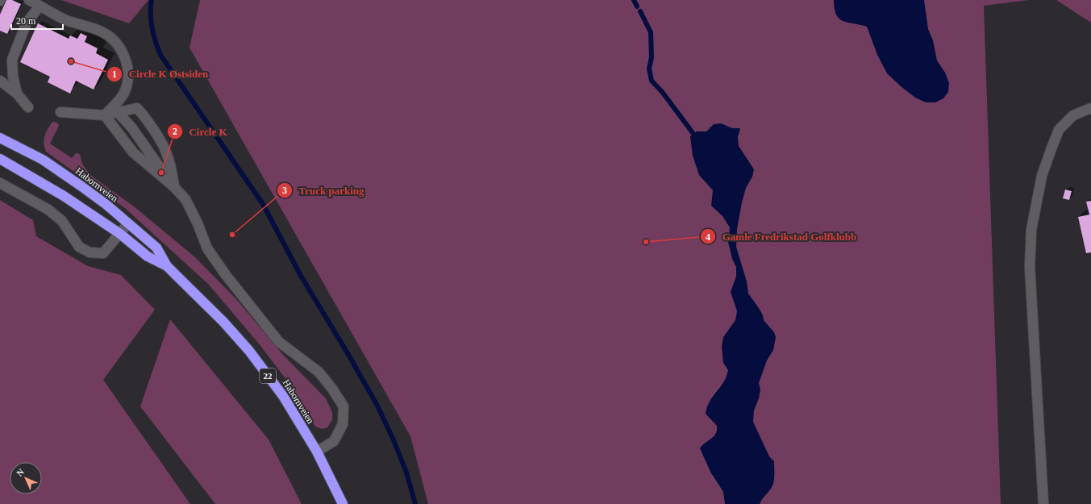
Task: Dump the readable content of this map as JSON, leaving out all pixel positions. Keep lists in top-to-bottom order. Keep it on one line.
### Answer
{"streets":{"highway":["Habornveien","22"]},"places":["Circle K Østsiden","Circle K","Truck parking","Gamle Fredrikstad Golfklubb"],"scale_bar":"20 m","north":"top left"}
